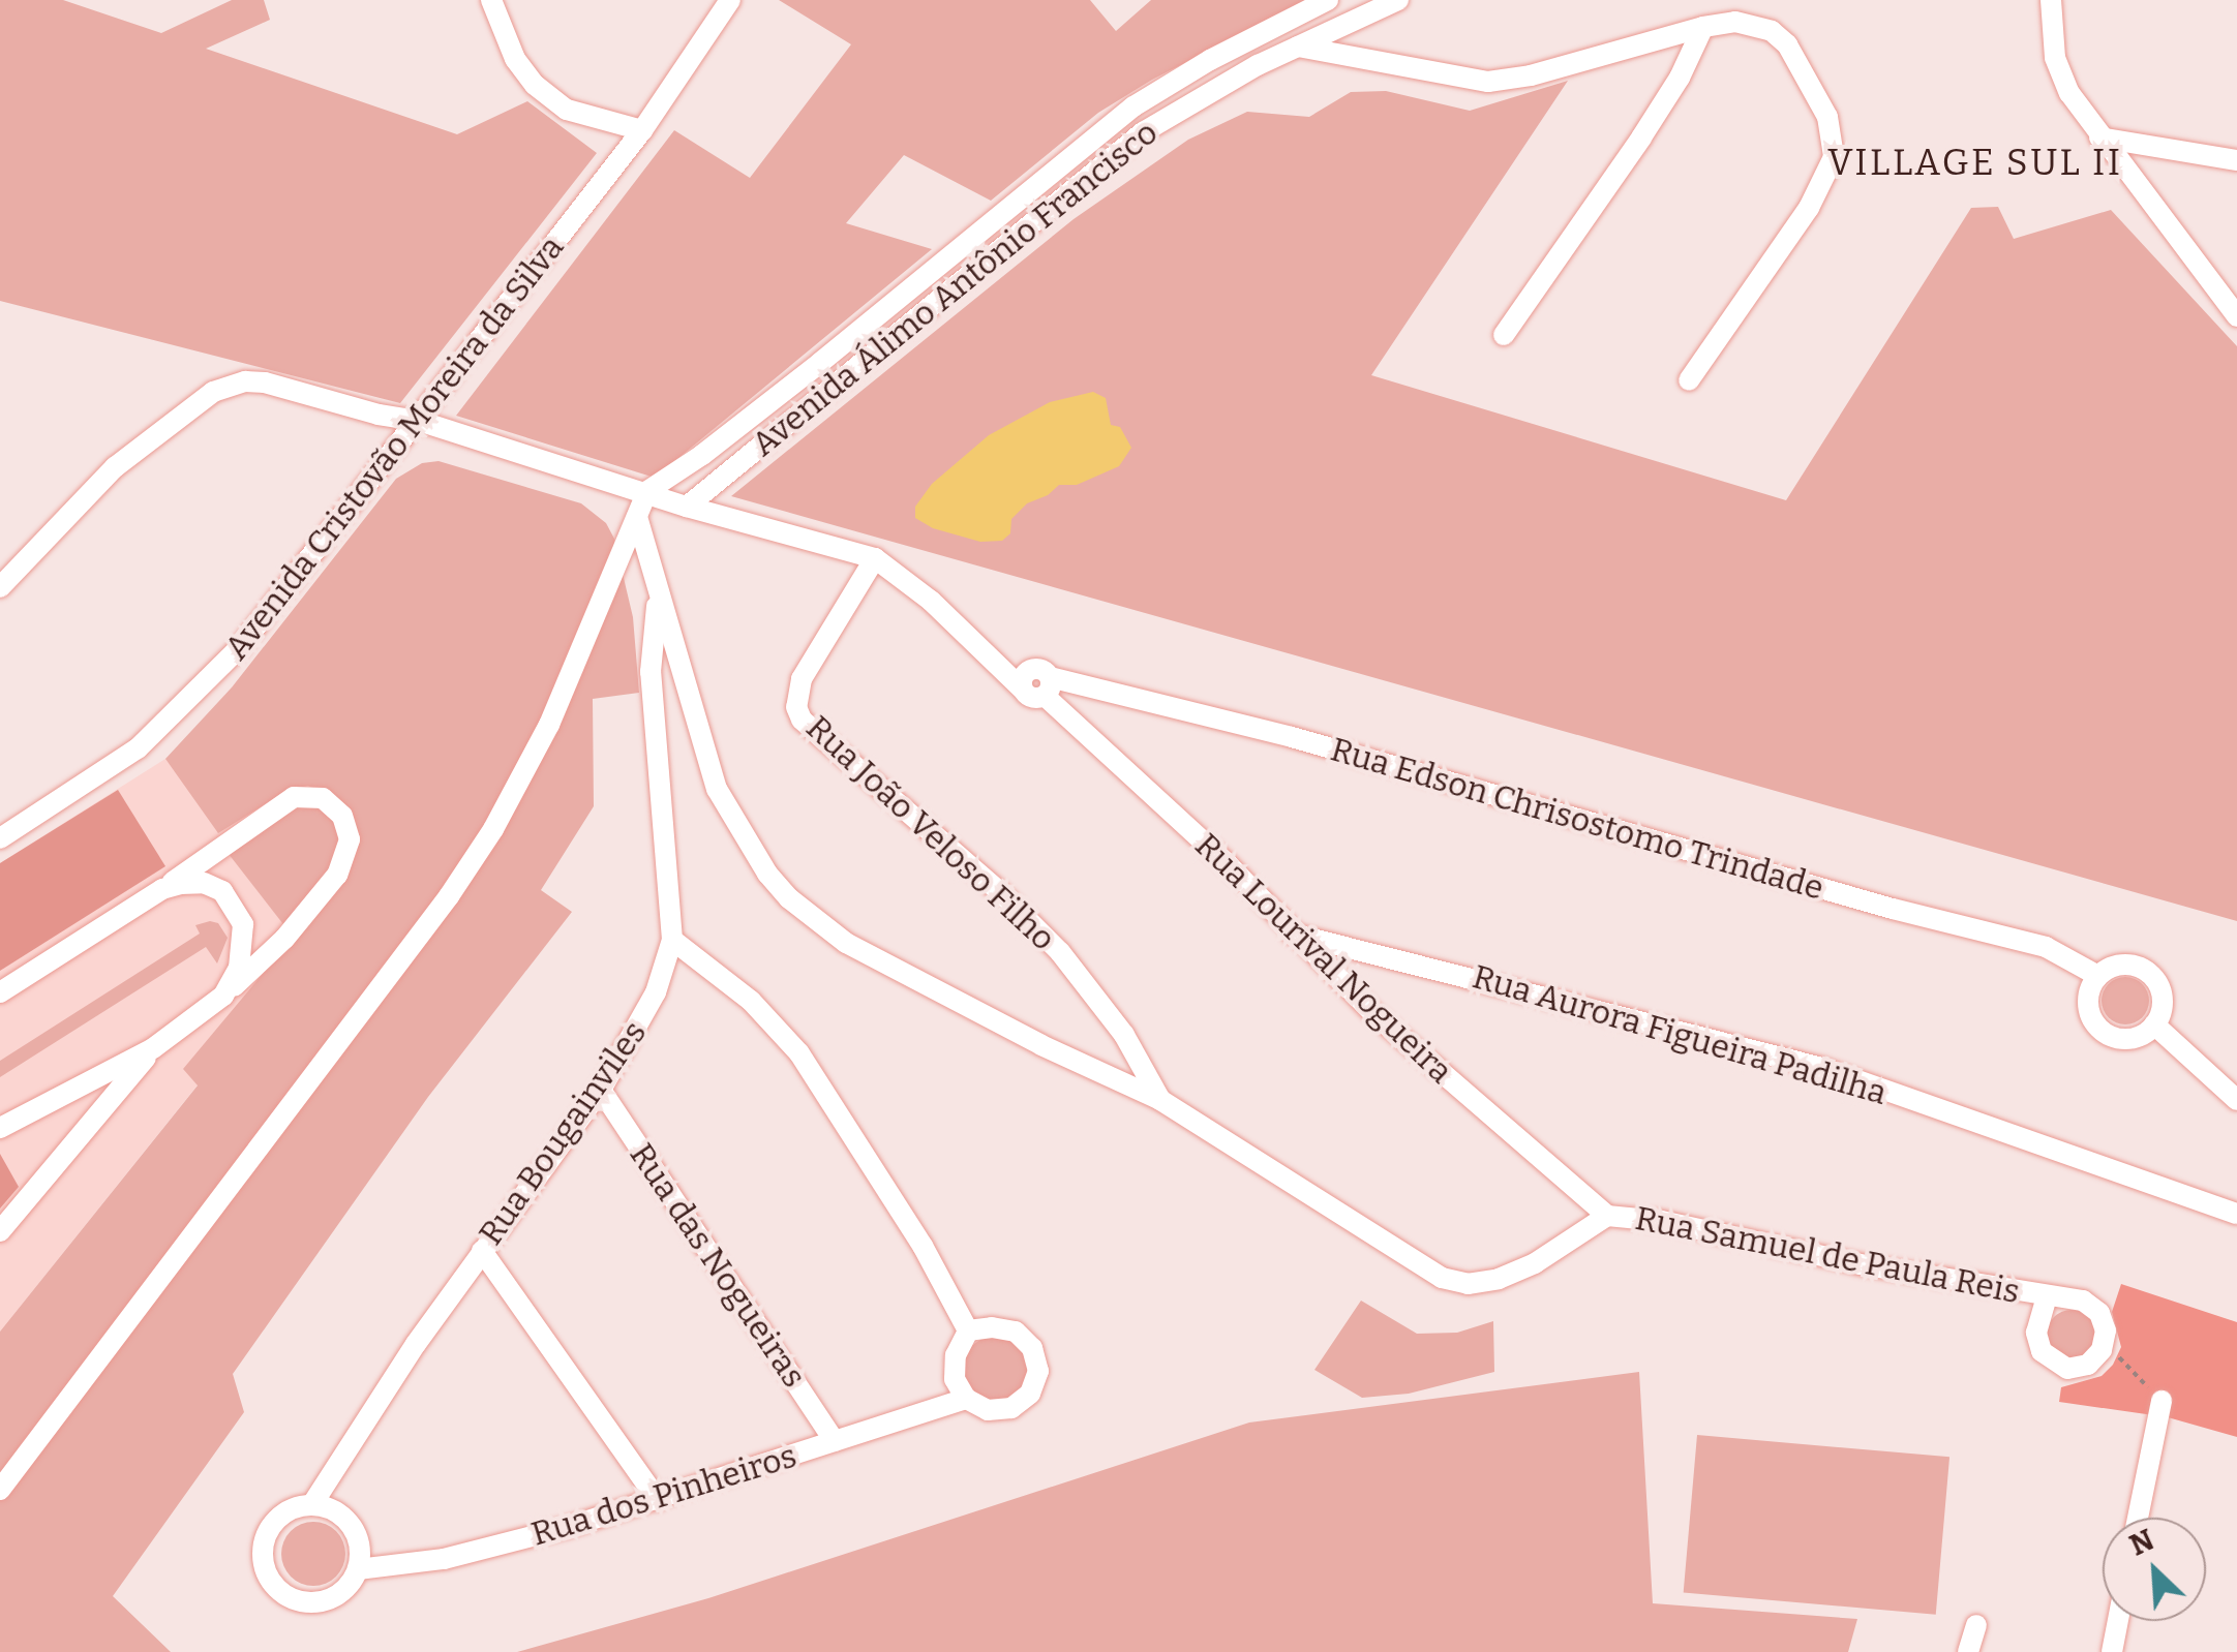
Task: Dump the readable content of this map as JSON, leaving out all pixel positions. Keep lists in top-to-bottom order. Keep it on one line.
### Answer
{"streets":{"street":["Avenida Álimo Antônio Francisco","Avenida Cristovão Moreira da Silva","Rua Edson Chrisostomo Trindade","Rua João Veloso Filho","Rua Lourival Nogueira","Rua Aurora Figueira Padilha","Rua Bougainviles","Rua Samuel de Paula Reis","Rua das Nogueiras","Rua dos Pinheiros"]},"crossings":[["Rua Edson Chrisostomo Trindade","Rua Lourival Nogueira"],["Rua Lourival Nogueira","Rua Aurora Figueira Padilha"],["Rua Lourival Nogueira","Rua Samuel de Paula Reis"],["Rua Bougainviles","Rua das Nogueiras"],["Rua Bougainviles","Rua dos Pinheiros"],["Rua das Nogueiras","Rua dos Pinheiros"]],"districts":["VILLAGE SUL II"],"north":"top left"}
